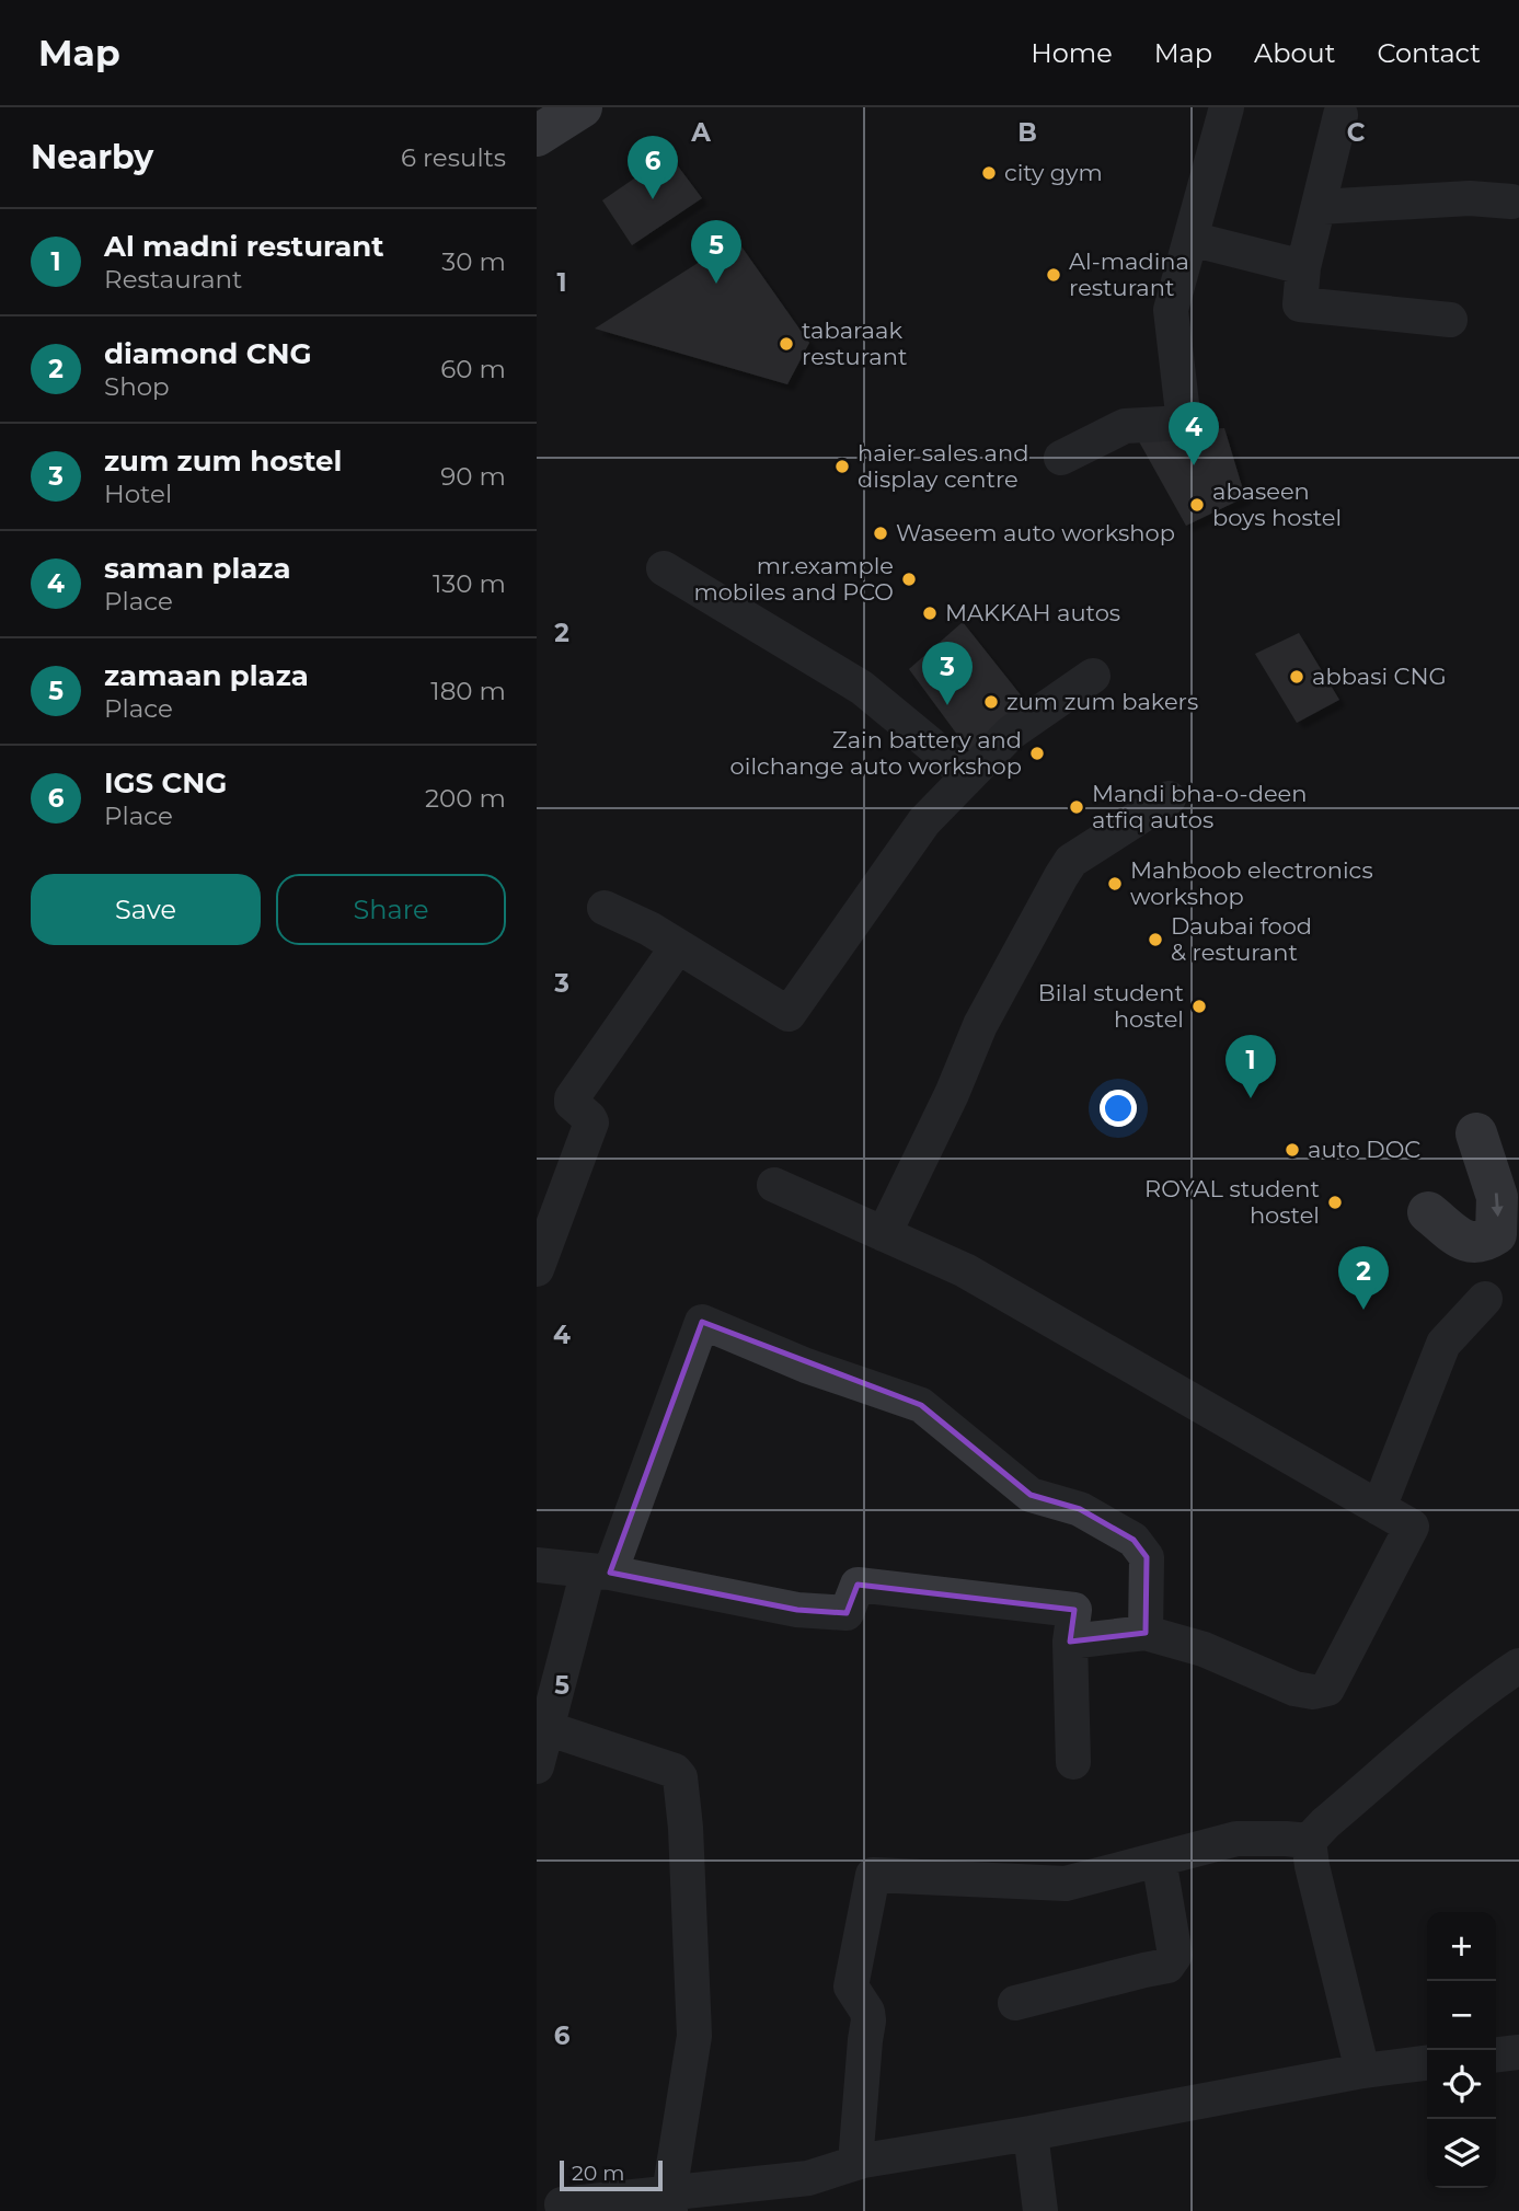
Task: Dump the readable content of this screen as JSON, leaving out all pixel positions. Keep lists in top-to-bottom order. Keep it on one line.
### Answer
{"places":["city gym","Al-madina resturant","tabaraak resturant","haier sales and display centre","abaseen boys hostel","Waseem auto workshop","mr.example mobiles and PCO","MAKKAH autos","abbasi CNG","zum zum bakers","Zain battery and oilchange auto workshop","Mandi bha-o-deen atfiq autos","Mahboob electronics workshop","Daubai food & resturant","Bilal student hostel","auto DOC","ROYAL student hostel"],"scale_bar":"20 m","page":{"header":"Map","nav":["Home","Map","About","Contact"],"heading":["Nearby","6 results"],"pins":["6","5","4","3","1","2"],"list":[{"mark":"1","name":"Al madni resturant","note":"Restaurant","value":"30 m"},{"mark":"2","name":"diamond CNG","note":"Shop","value":"60 m"},{"mark":"3","name":"zum zum hostel","note":"Hotel","value":"90 m"},{"mark":"4","name":"saman plaza","note":"Place","value":"130 m"},{"mark":"5","name":"zamaan plaza","note":"Place","value":"180 m"},{"mark":"6","name":"IGS CNG","note":"Place","value":"200 m"}],"buttons":["Save","Share"],"map_buttons":["+","−"],"scale":"20 m"},"grid":{"columns":["A","B","C"],"rows":["1","2","3","4","5","6"]}}
